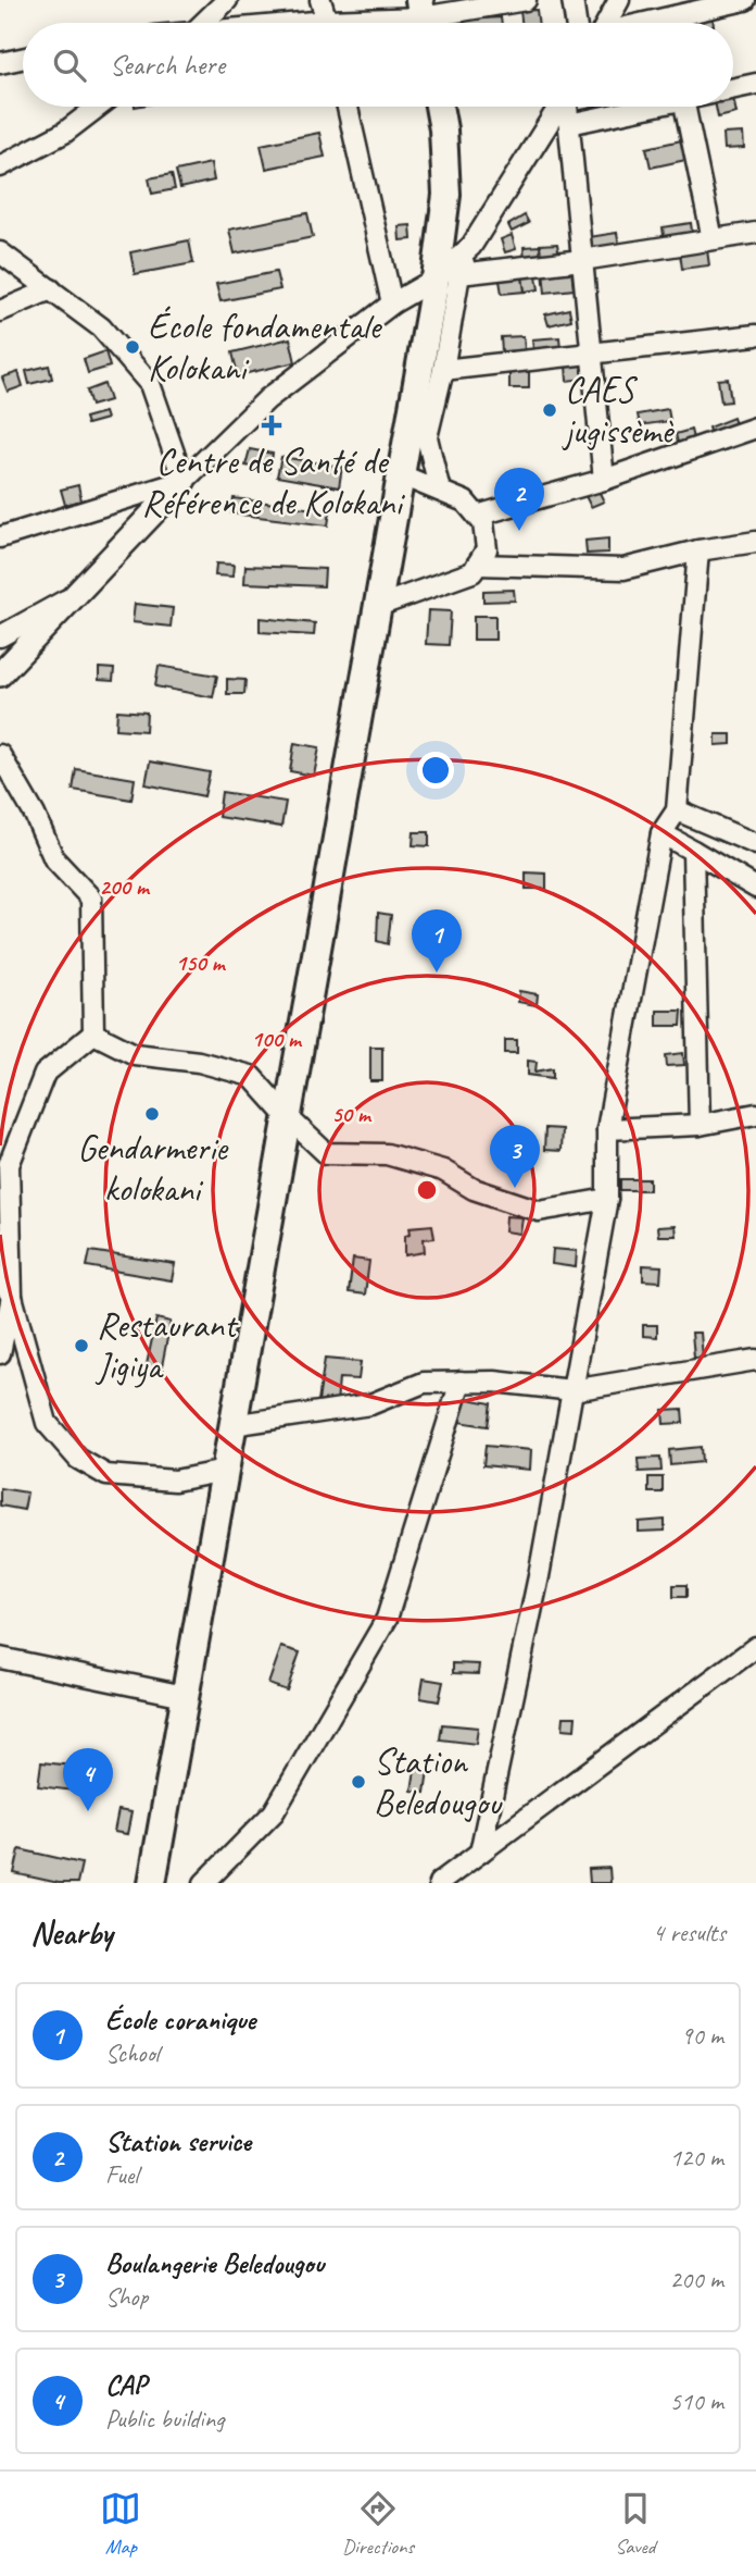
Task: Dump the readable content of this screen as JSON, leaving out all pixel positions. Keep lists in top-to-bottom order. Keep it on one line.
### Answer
{"places":{"other":["École fondamentale Kolokani","CAES jugissèmè","Gendarmerie kolokani","Restaurant Jigiya","Station Beledougou"],"health":["Centre de Santé de Référence de Kolokani"]},"page":{"search":"Search here","pins":["2","1","3","4"],"heading":["Nearby","4 results"],"list":[{"mark":"1","name":"École coranique","note":"School","value":"90 m"},{"mark":"2","name":"Station service","note":"Fuel","value":"120 m"},{"mark":"3","name":"Boulangerie Beledougou","note":"Shop","value":"200 m"},{"mark":"4","name":"CAP","note":"Public building","value":"510 m"}],"nav":["Map","Directions","Saved"]},"rings":["200 m","150 m","100 m","50 m"]}
